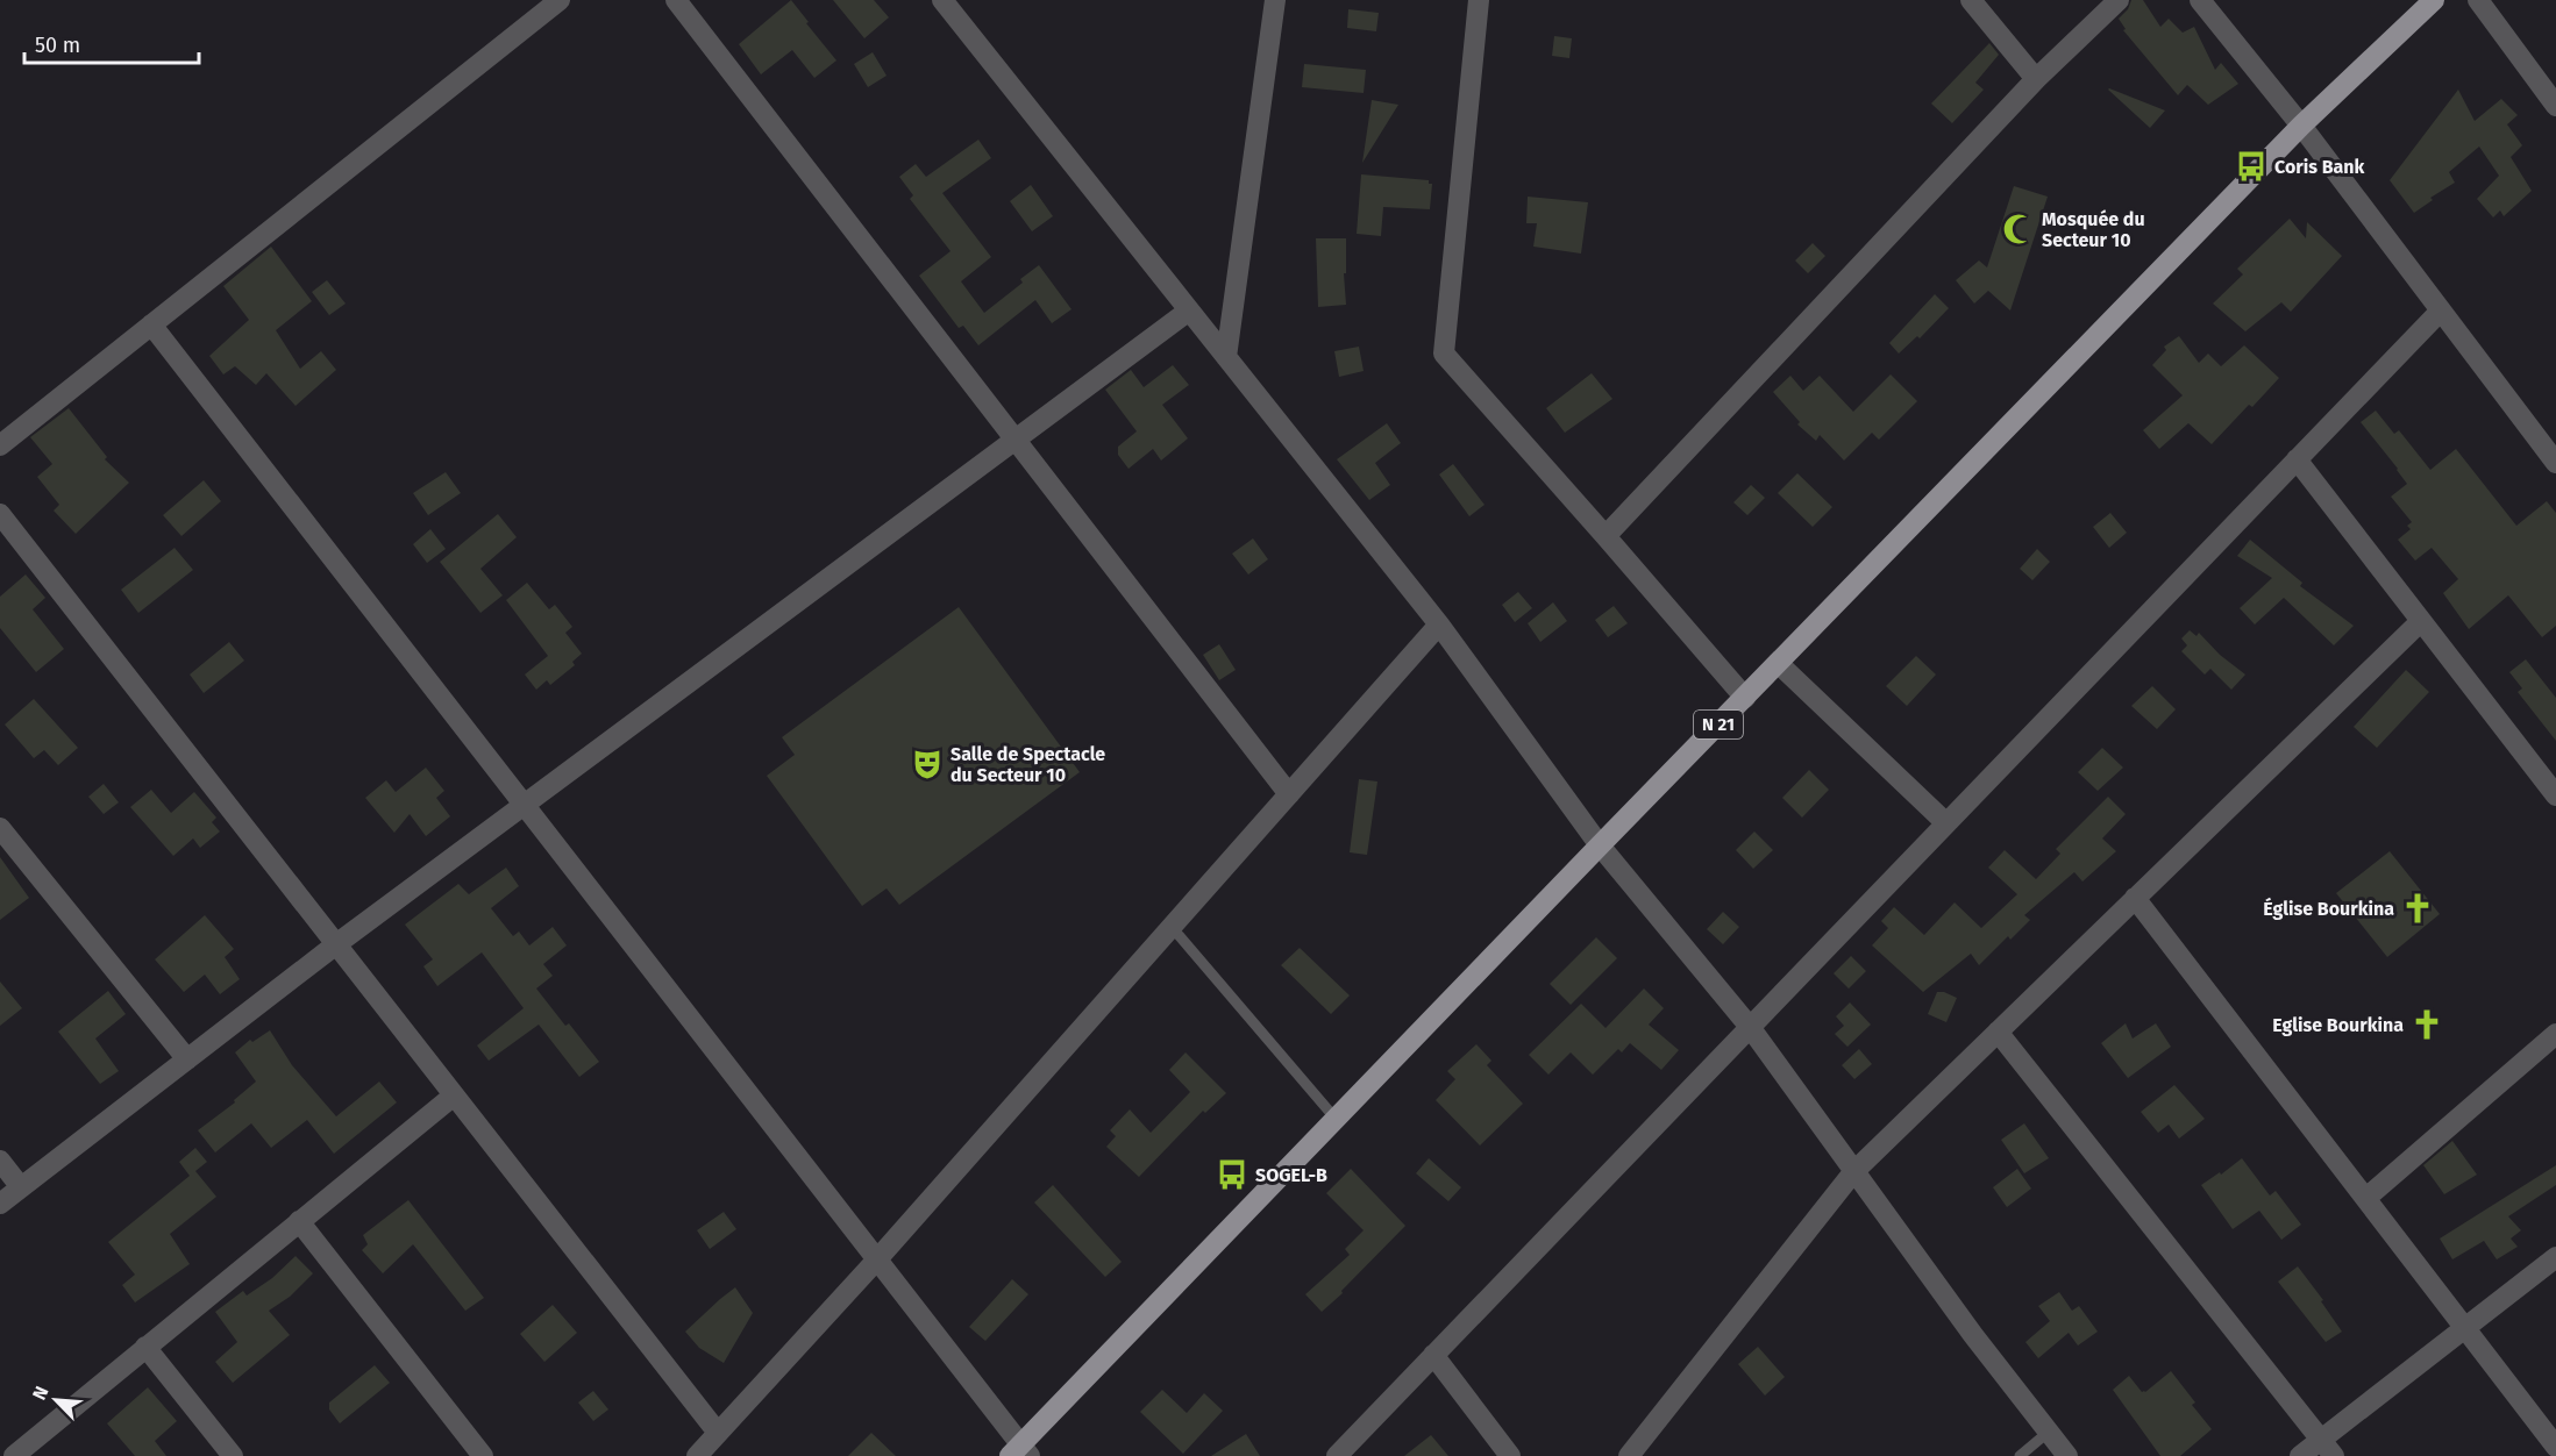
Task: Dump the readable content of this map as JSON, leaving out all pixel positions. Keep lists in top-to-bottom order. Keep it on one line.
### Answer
{"streets":{"main road":["N 21"]},"places":{"bus stop":["Coris Bank","SOGEL-B"],"mosque":["Mosquée du Secteur 10"],"theatre":["Salle de Spectacle du Secteur 10"],"church":["Église Bourkina","Eglise Bourkina"]},"scale_bar":"50 m","north":"top left"}
